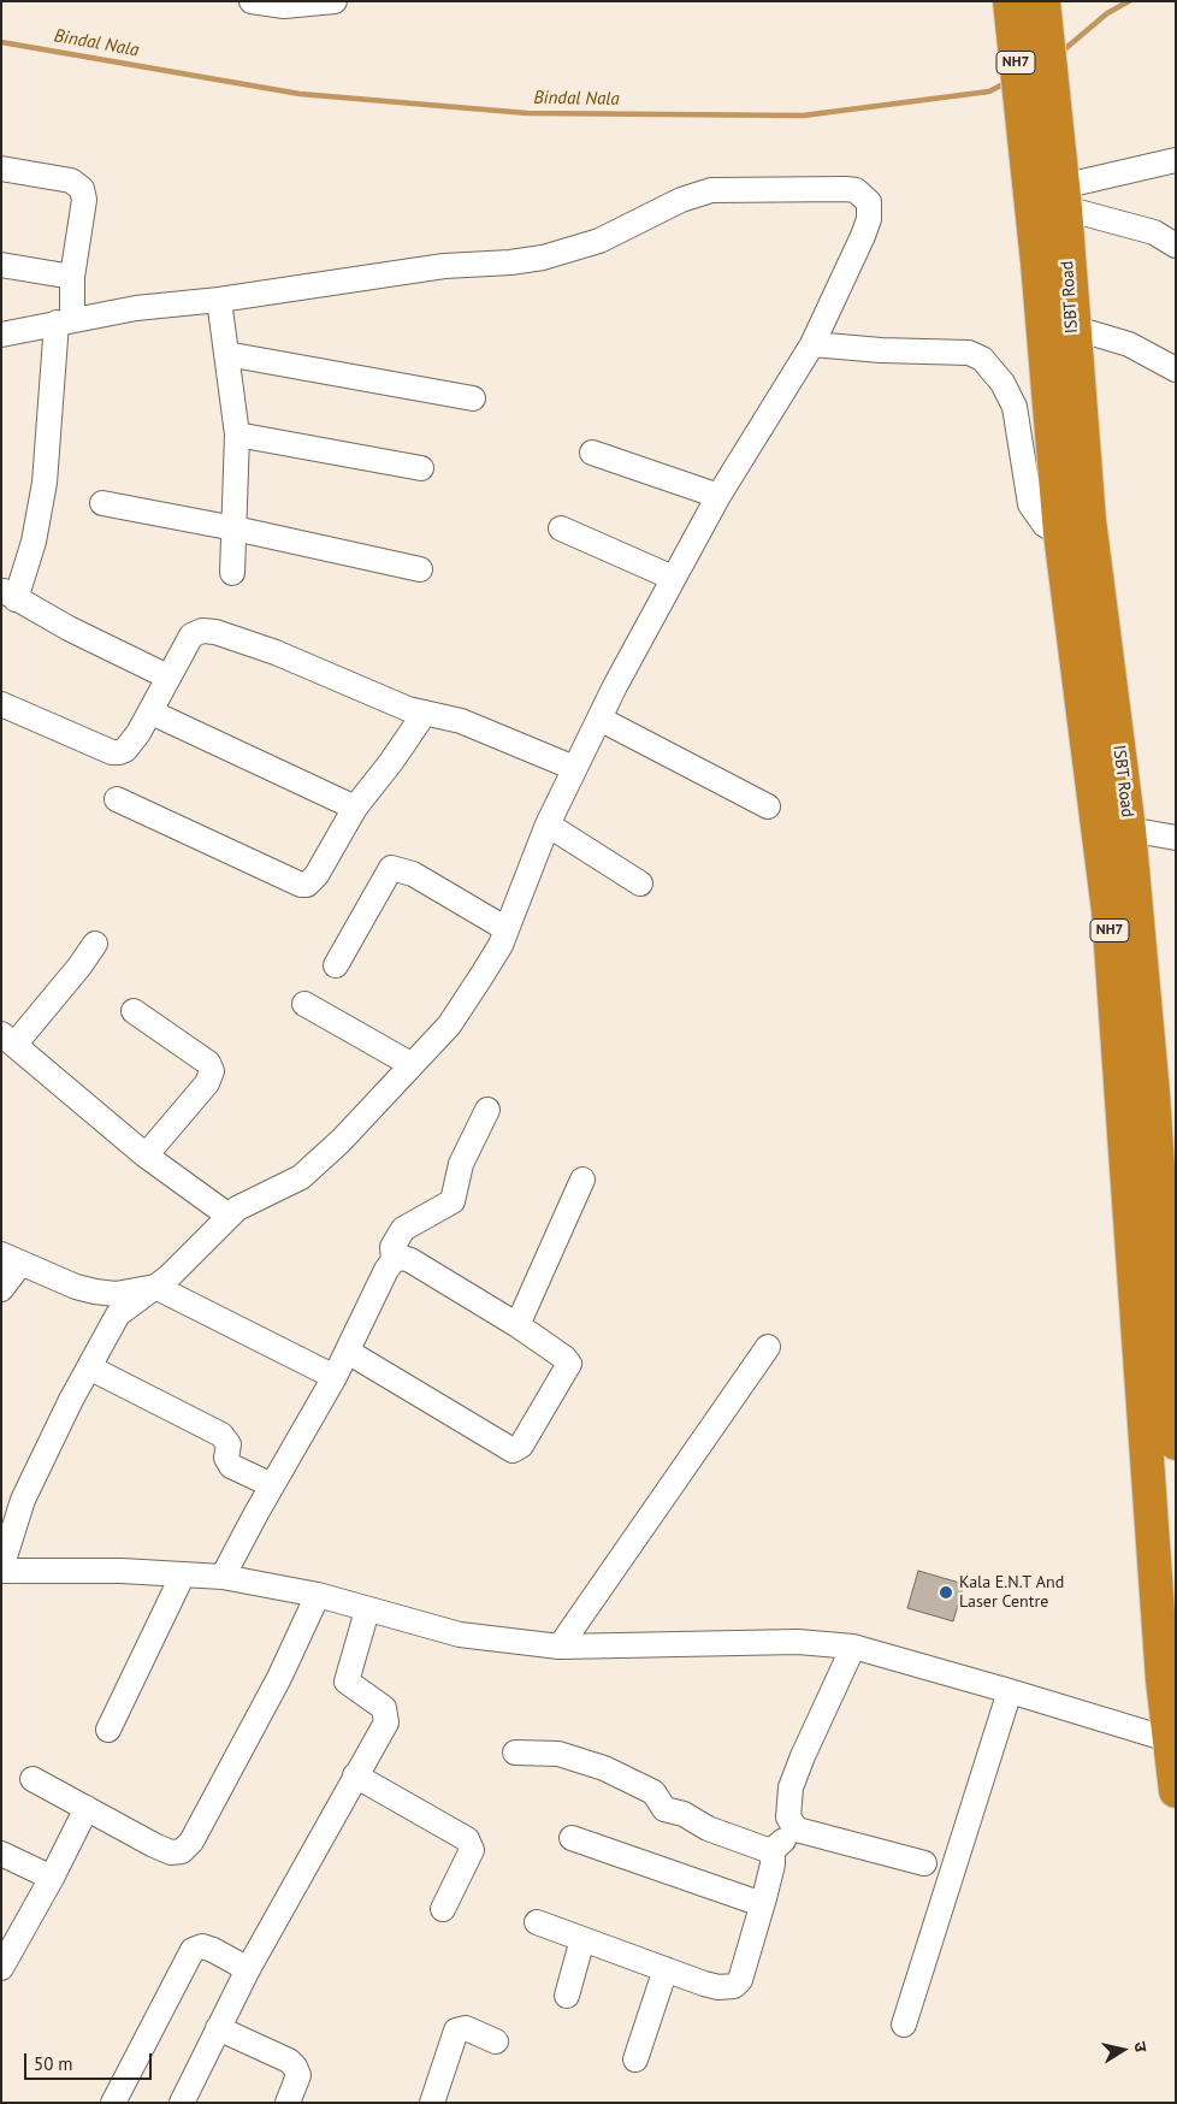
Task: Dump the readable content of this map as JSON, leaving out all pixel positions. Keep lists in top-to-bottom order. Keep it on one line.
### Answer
{"streets":{"highway":["NH7","ISBT Road"]},"crossings":[["NH7","ISBT Road"]],"water":["Bindal Nala"],"places":["Kala E.N.T And Laser Centre"],"scale_bar":"50 m","north":"right"}
